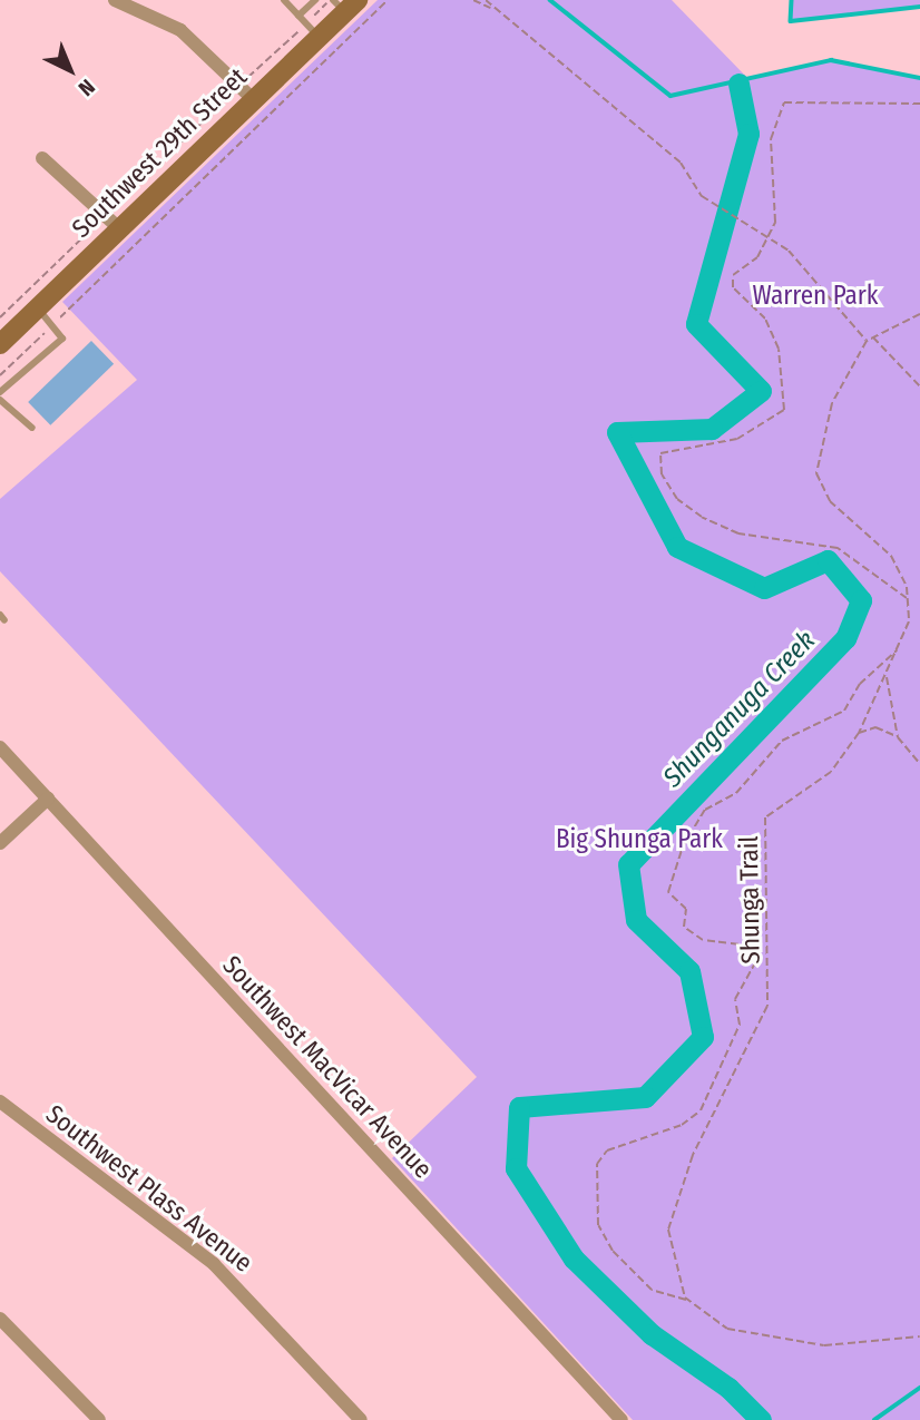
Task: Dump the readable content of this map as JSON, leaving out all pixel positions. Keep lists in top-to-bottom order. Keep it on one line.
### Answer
{"streets":{"main road":["Southwest 29th Street"],"street":["Southwest MacVicar Avenue","Southwest Plass Avenue"],"path":["Shunga Trail"]},"water":["Shunganuga Creek"],"parks":["Warren Park","Big Shunga Park"],"north":"bottom right"}
